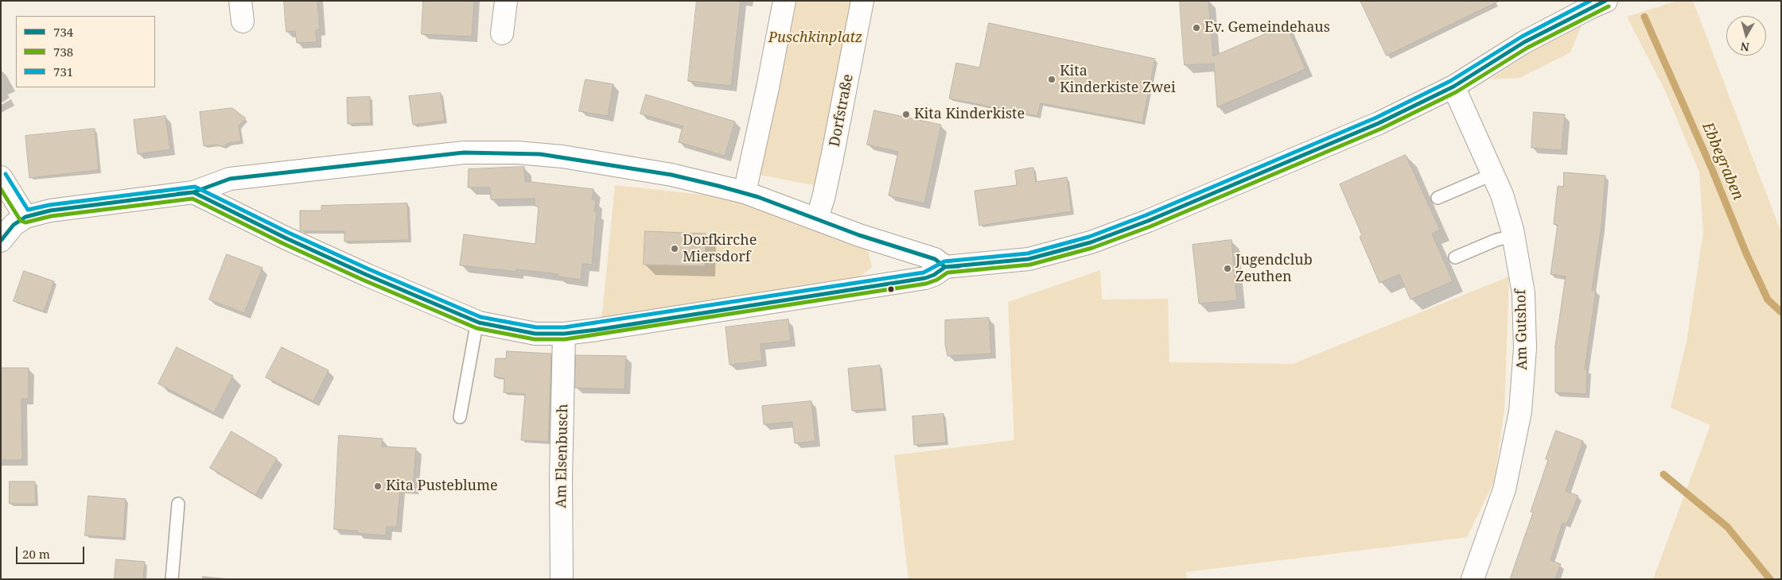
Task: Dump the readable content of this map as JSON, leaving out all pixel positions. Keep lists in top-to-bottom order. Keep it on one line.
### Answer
{"streets":{"main road":["Dorfstraße","Am Gutshof","Am Elsenbusch"]},"water":["Ebbegraben"],"parks":["Puschkinplatz"],"places":["Ev. Gemeindehaus","Kita Kinderkiste Zwei","Kita Kinderkiste","Dorfkirche Miersdorf","Jugendclub Zeuthen","Kita Pusteblume"],"lines":["transit line 734","transit line 731","transit line 738"],"legend":["734","738","731"],"scale_bar":"20 m","north":"bottom"}
